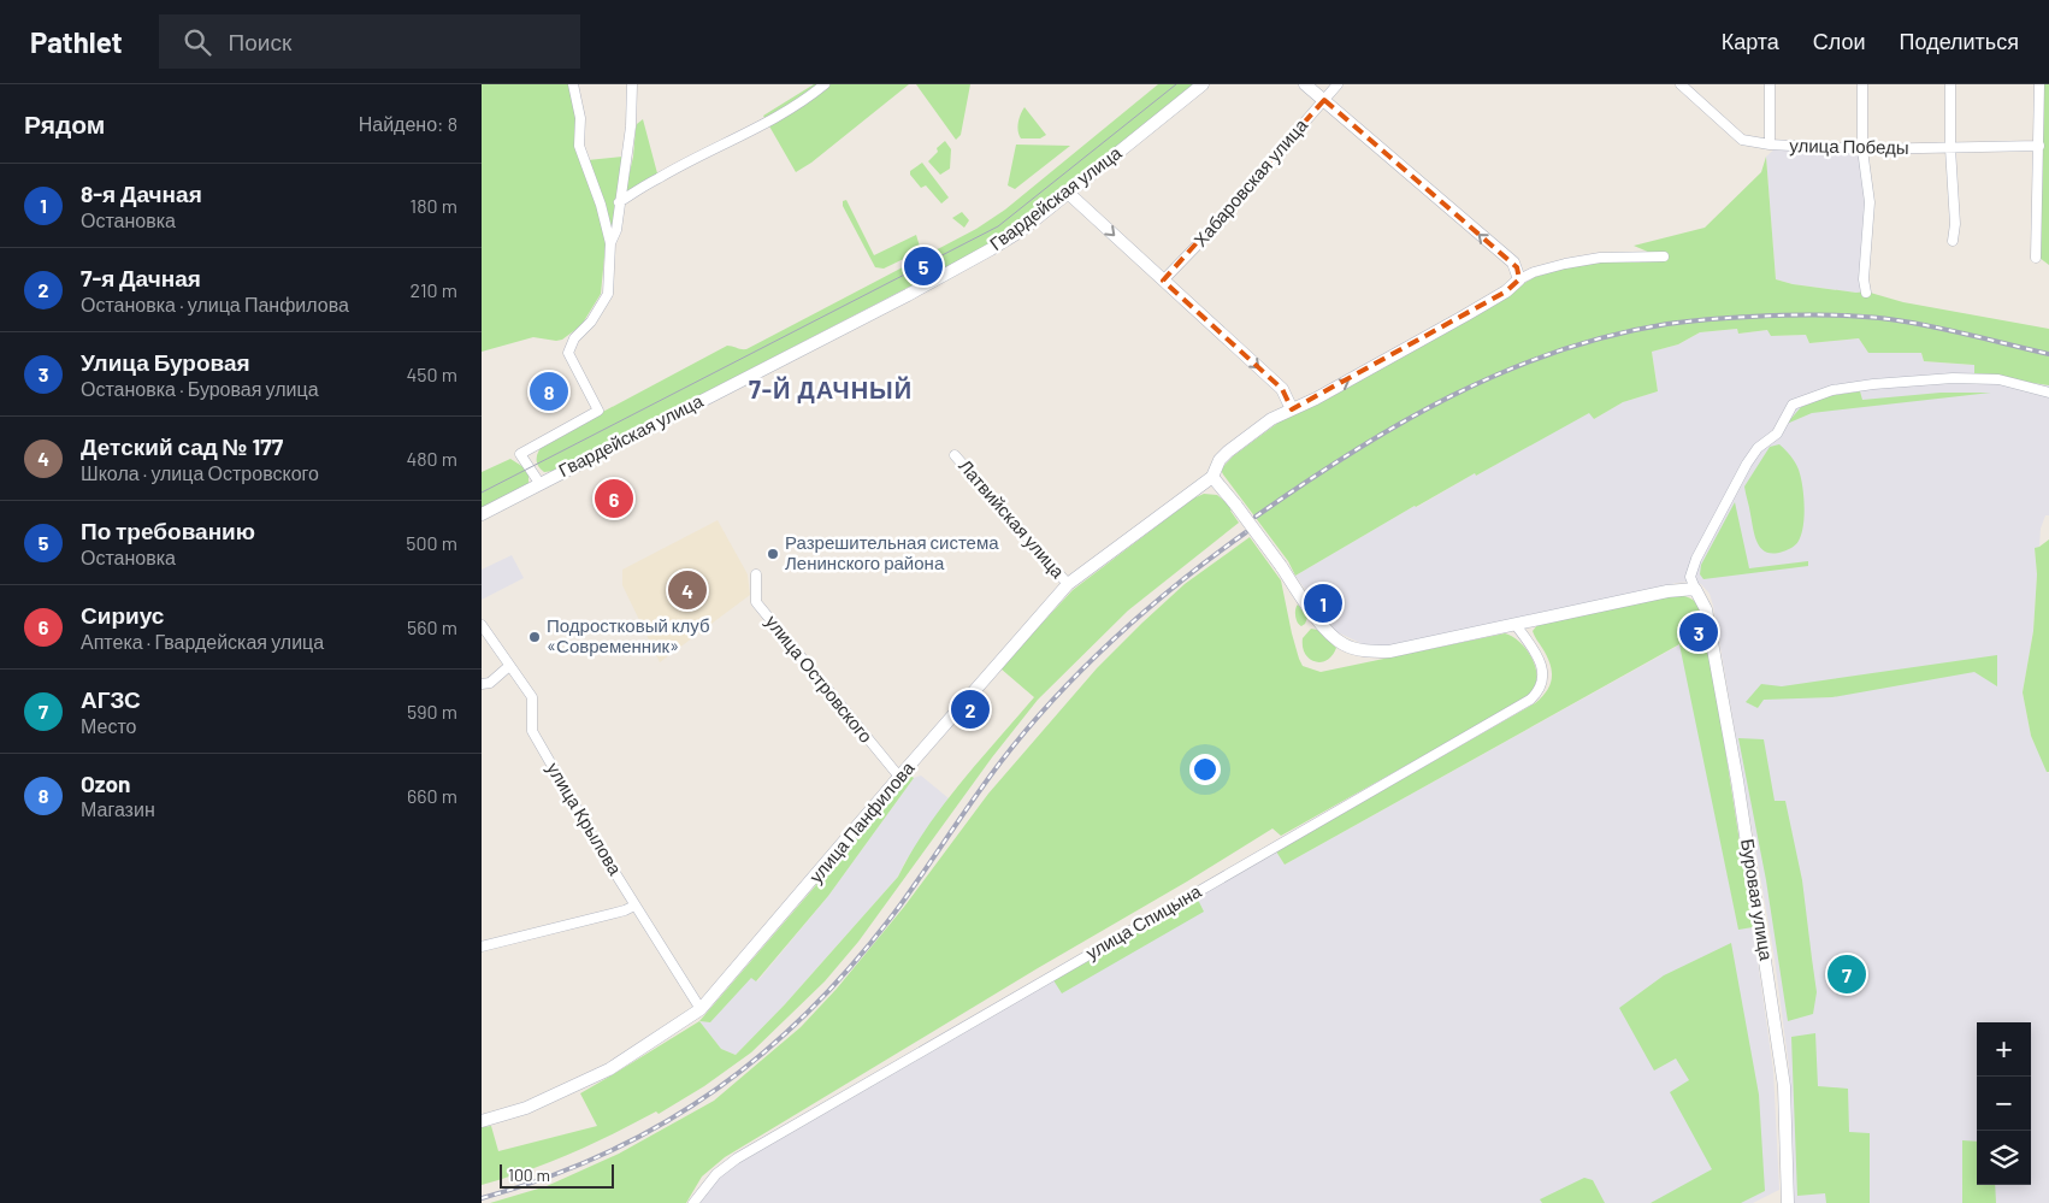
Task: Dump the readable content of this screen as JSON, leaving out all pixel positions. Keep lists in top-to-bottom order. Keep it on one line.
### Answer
{"streets":{"main road":["Гвардейская улица","улица Панфилова","Буровая улица"],"street":["улица Победы","Хабаровская улица","Латвийская улица","улица Островского","улица Крылова","улица Спицына"]},"crossings":[["Латвийская улица","улица Панфилова"],["улица Островского","улица Панфилова"],["улица Крылова","улица Панфилова"]],"districts":["7-Й ДАЧНЫЙ"],"places":["Разрешительная система Ленинского района","Подростковый клуб «Современник»"],"scale_bar":"100 m","page":{"header":"Pathlet","search":"Поиск","nav":["Карта","Слои","Поделиться"],"heading":["Рядом","Найдено: 8"],"list":[{"mark":"1","name":"8-я Дачная","note":"Остановка","value":"180 m"},{"mark":"2","name":"7-я Дачная","note":"Остановка · улица Панфилова","value":"210 m"},{"mark":"3","name":"Улица Буровая","note":"Остановка · Буровая улица","value":"450 m"},{"mark":"4","name":"Детский сад № 177","note":"Школа · улица Островского","value":"480 m"},{"mark":"5","name":"По требованию","note":"Остановка","value":"500 m"},{"mark":"6","name":"Сириус","note":"Аптека · Гвардейская улица","value":"560 m"},{"mark":"7","name":"АГЗС","note":"Место","value":"590 m"},{"mark":"8","name":"Ozon","note":"Магазин","value":"660 m"}],"pins":["5","8","6","4","1","3","2","7"],"map_buttons":["+","−"],"scale":"100 m"}}
